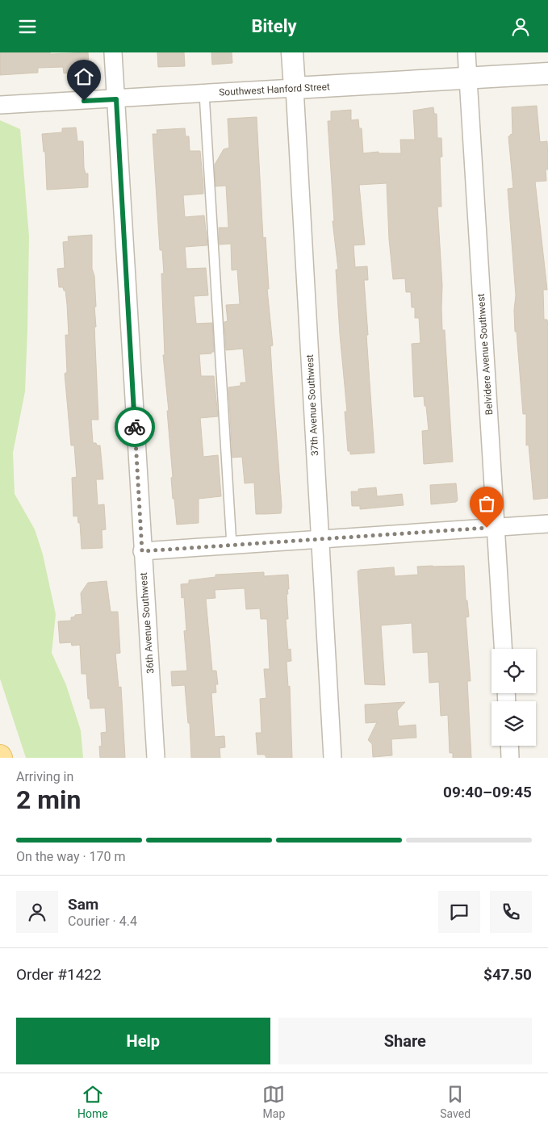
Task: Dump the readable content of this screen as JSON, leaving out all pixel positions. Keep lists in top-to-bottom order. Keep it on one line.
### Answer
{"streets":{"street":["Southwest Hanford Street","Belvidere Avenue Southwest","37th Avenue Southwest","36th Avenue Southwest"]},"crossings":[["Southwest Hanford Street","Belvidere Avenue Southwest"],["Southwest Hanford Street","37th Avenue Southwest"],["Southwest Hanford Street","36th Avenue Southwest"]],"page":{"header":"Bitely","heading":["2 min","Arriving in","09:40–09:45"],"panel":["Sam","Courier · 4.4","Order #1422","$47.50"],"bar":"On the way · 170 m","buttons":["Help","Share"],"tabs":["Home","Map","Saved"]}}
